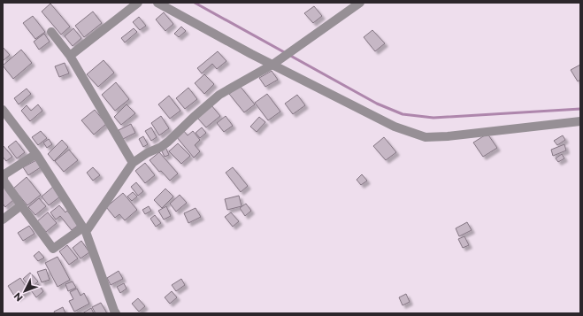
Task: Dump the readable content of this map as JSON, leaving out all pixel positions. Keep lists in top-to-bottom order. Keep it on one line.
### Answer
{"north":"bottom left"}
